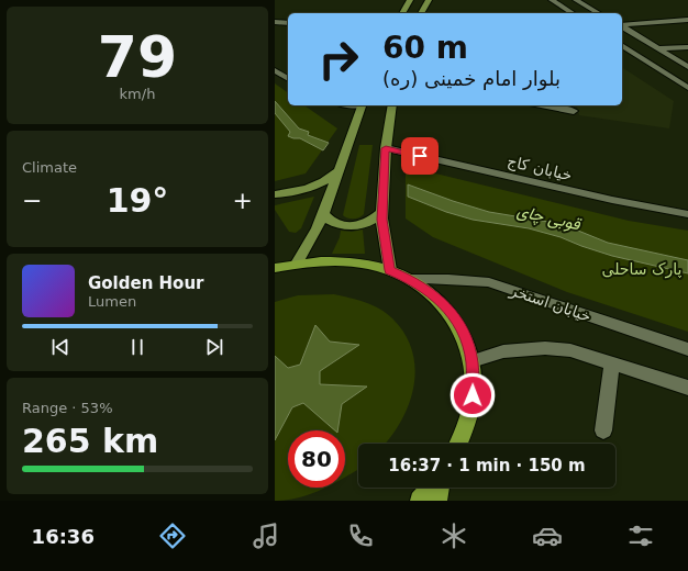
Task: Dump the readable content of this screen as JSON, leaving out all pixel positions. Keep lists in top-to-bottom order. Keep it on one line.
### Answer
{"streets":{"street":["خیابان کاج","خیابان استخر"]},"water":["قوبی چای"],"parks":["پارک ساحلی"],"page":{"tile":[["79","km/h"],"Climate",["Range · 53%","265 km"]],"turn":["60 m","بلوار امام خمینی (ره)"],"heat":["−","19°","+"],"song":["Golden Hour","Lumen"],"limit":"80","trip":"16:37 · 1 min · 150 m","tabs":"16:36"}}
